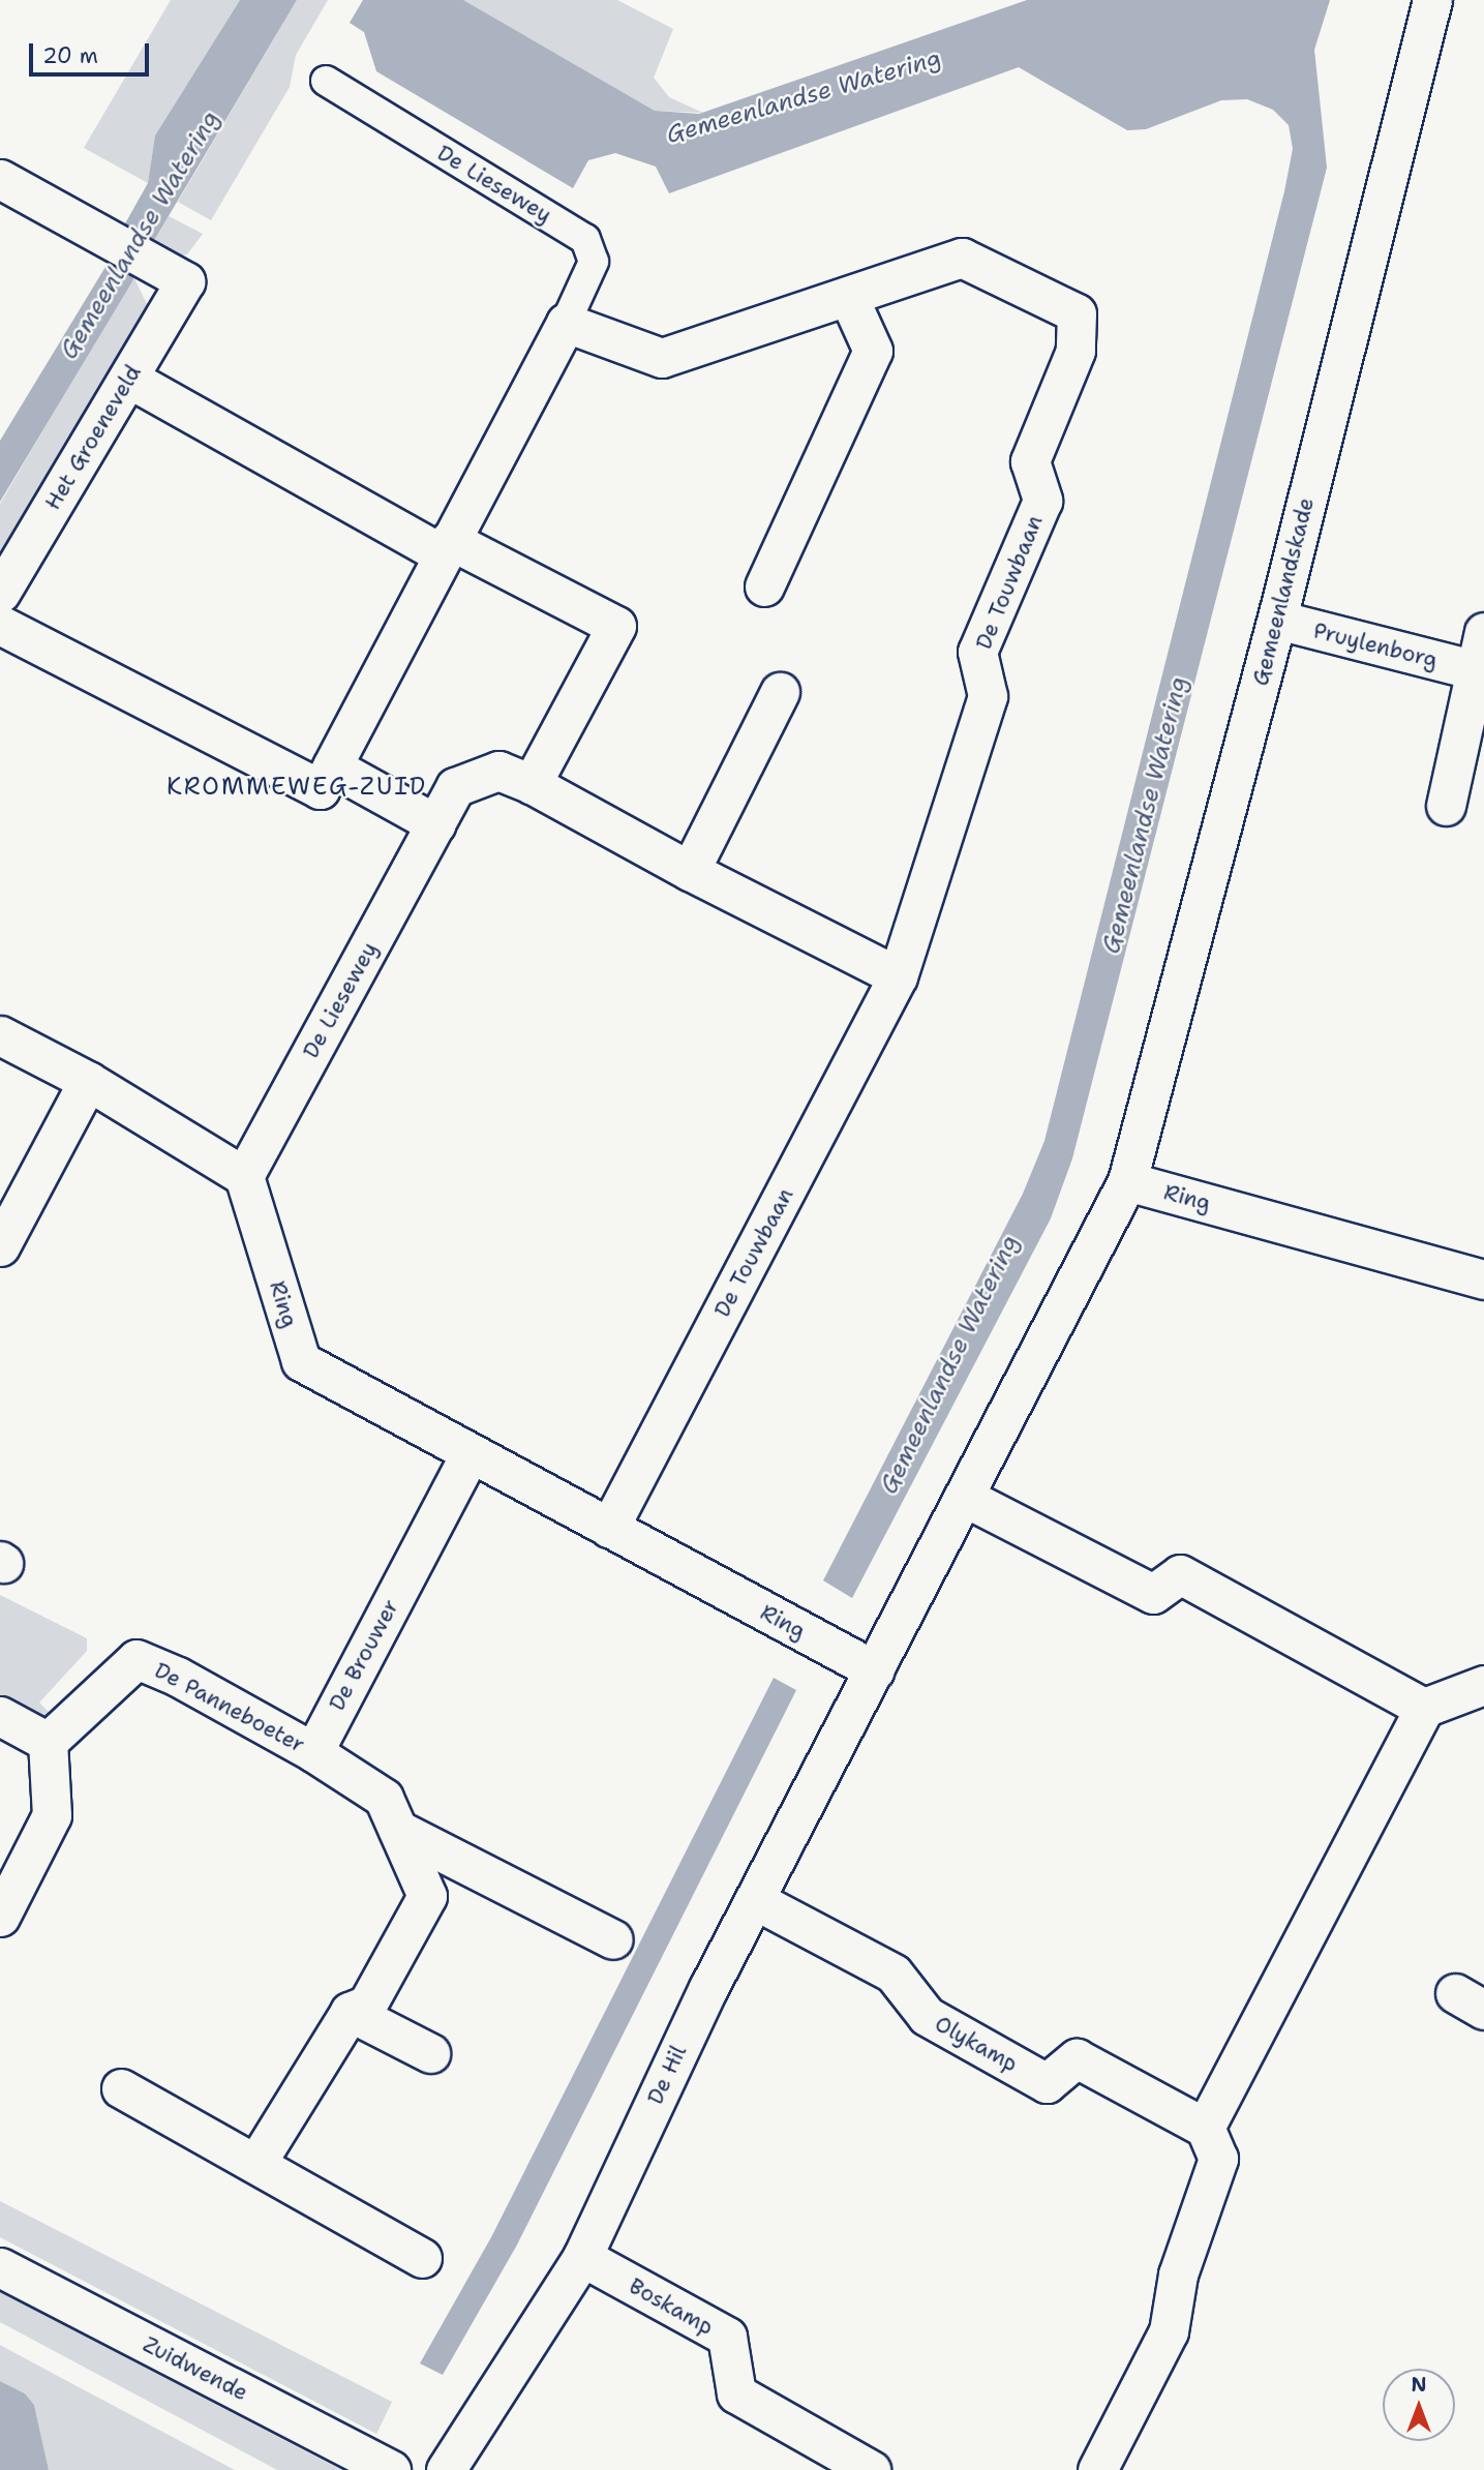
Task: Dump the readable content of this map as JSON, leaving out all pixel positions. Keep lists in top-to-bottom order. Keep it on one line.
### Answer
{"streets":{"street":["De Liesewey","Het Groeneveld","De Touwbaan","Gemeenlandskade","Pruylenborg","Ring","De Brouwer","De Panneboeter","Olykamp","De Hil","Boskamp","Zuidwende"]},"crossings":[["De Liesewey","Ring"],["De Touwbaan","Ring"],["Gemeenlandskade","Pruylenborg"],["Gemeenlandskade","Ring"],["Ring","De Brouwer"],["Ring","De Hil"],["De Brouwer","De Panneboeter"],["Olykamp","De Hil"],["De Hil","Boskamp"]],"districts":["KROMMEWEG-ZUID"],"water":["Gemeenlandse Watering"],"scale_bar":"20 m","north":"top"}
